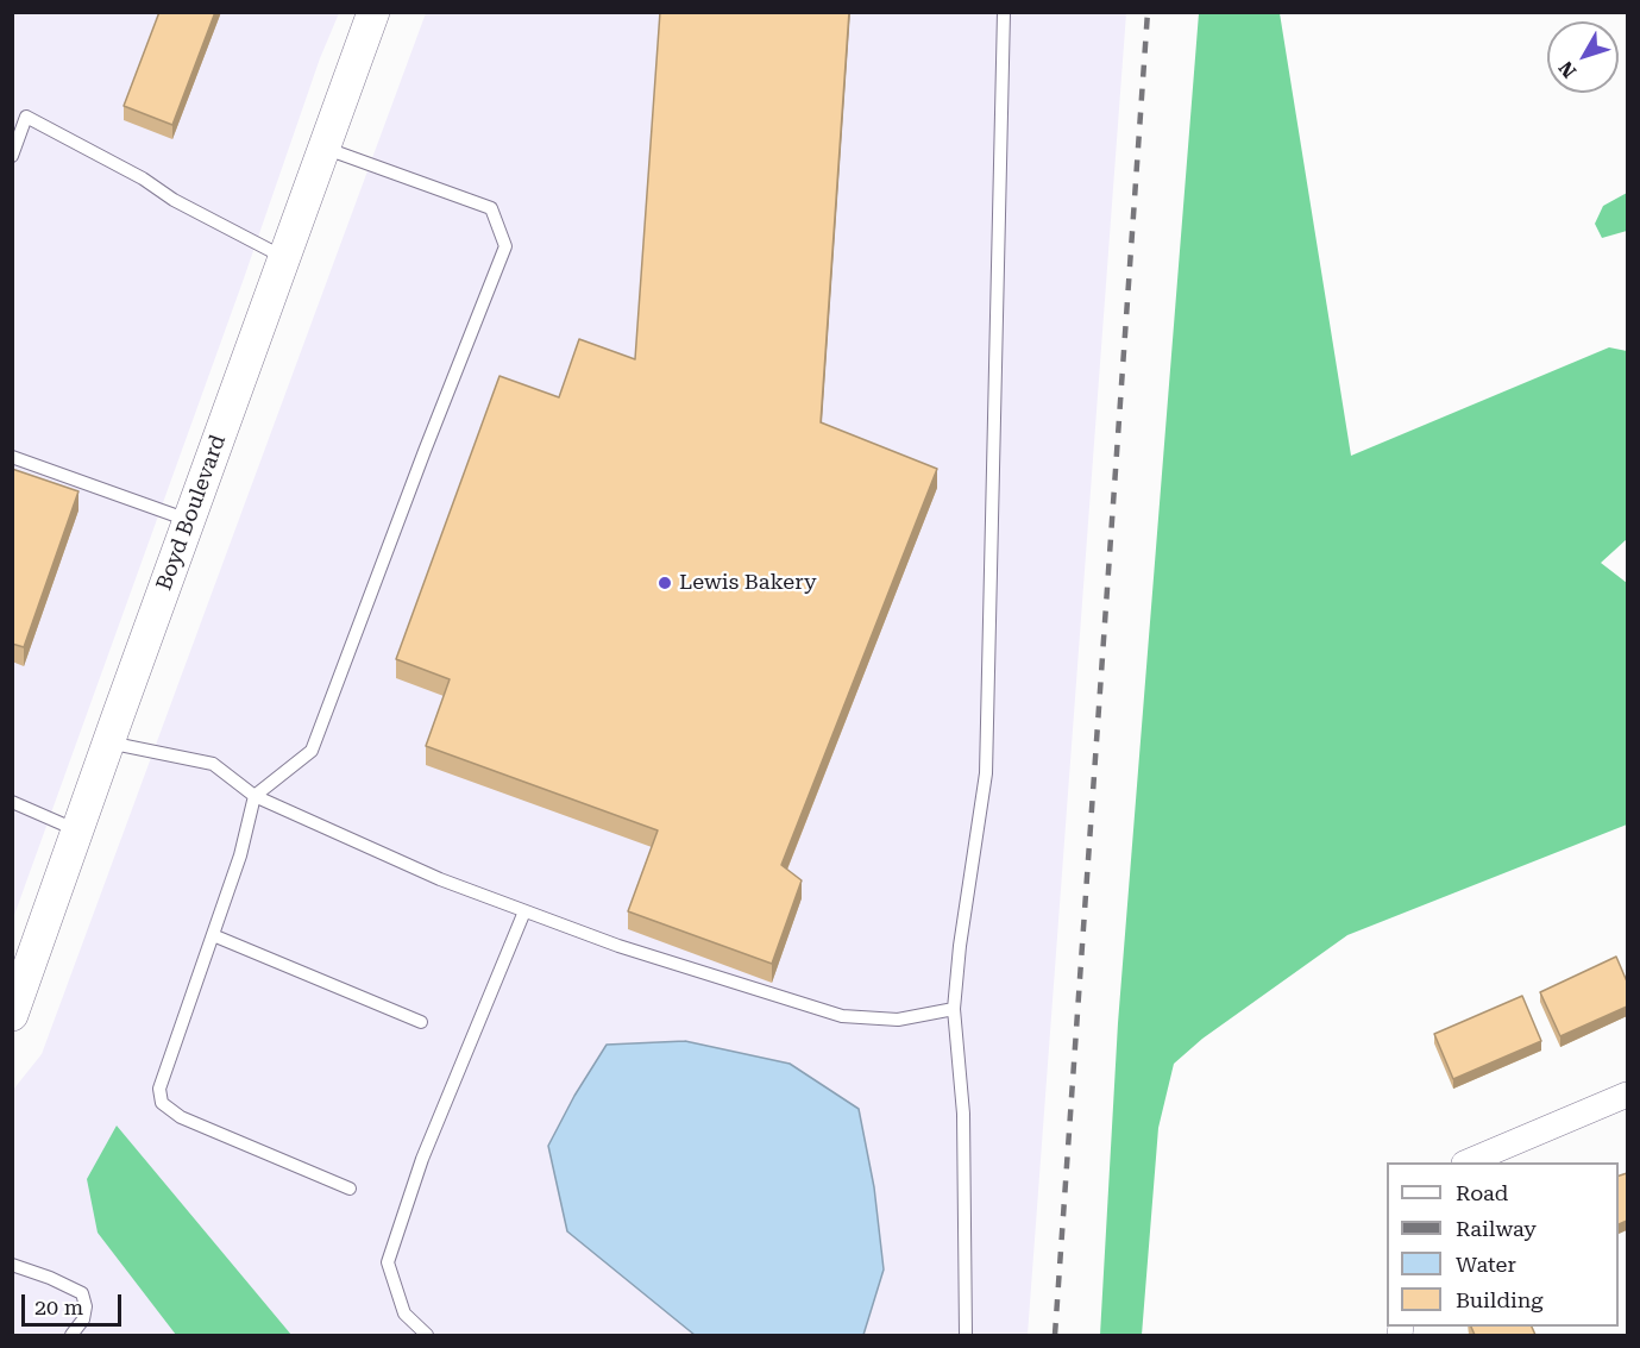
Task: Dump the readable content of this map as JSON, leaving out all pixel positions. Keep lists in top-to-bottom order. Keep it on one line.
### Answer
{"streets":{"street":["Boyd Boulevard"]},"places":["Lewis Bakery"],"legend":["Road","Railway","Water","Building"],"scale_bar":"20 m","north":"bottom left"}
